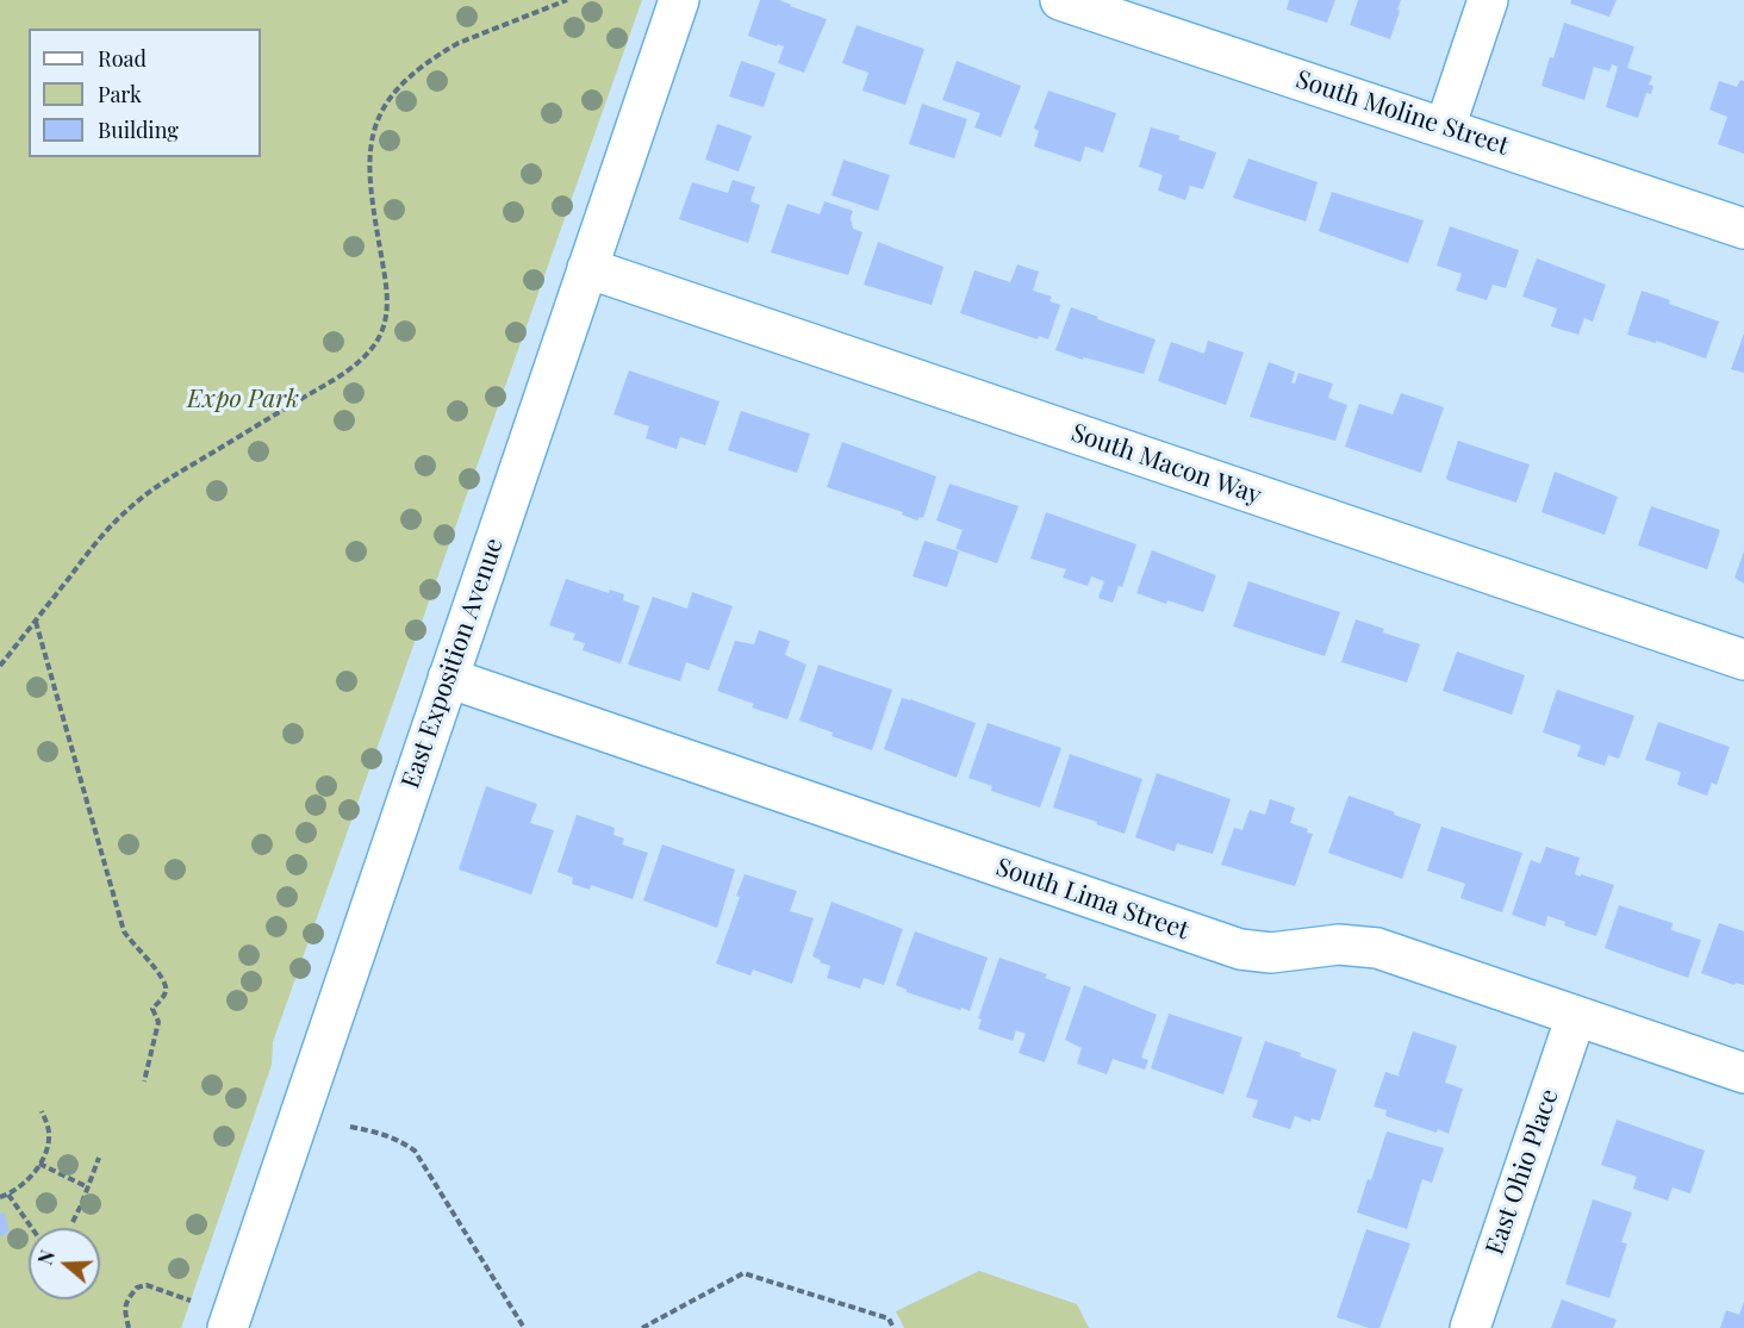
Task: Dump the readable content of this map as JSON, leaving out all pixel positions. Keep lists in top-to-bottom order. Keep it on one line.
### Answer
{"streets":{"street":["South Moline Street","South Macon Way","East Exposition Avenue","South Lima Street","East Ohio Place"]},"crossings":[["South Macon Way","East Exposition Avenue"],["East Exposition Avenue","South Lima Street"],["South Lima Street","East Ohio Place"]],"parks":["Expo Park"],"legend":["Road","Park","Building"],"north":"left"}
